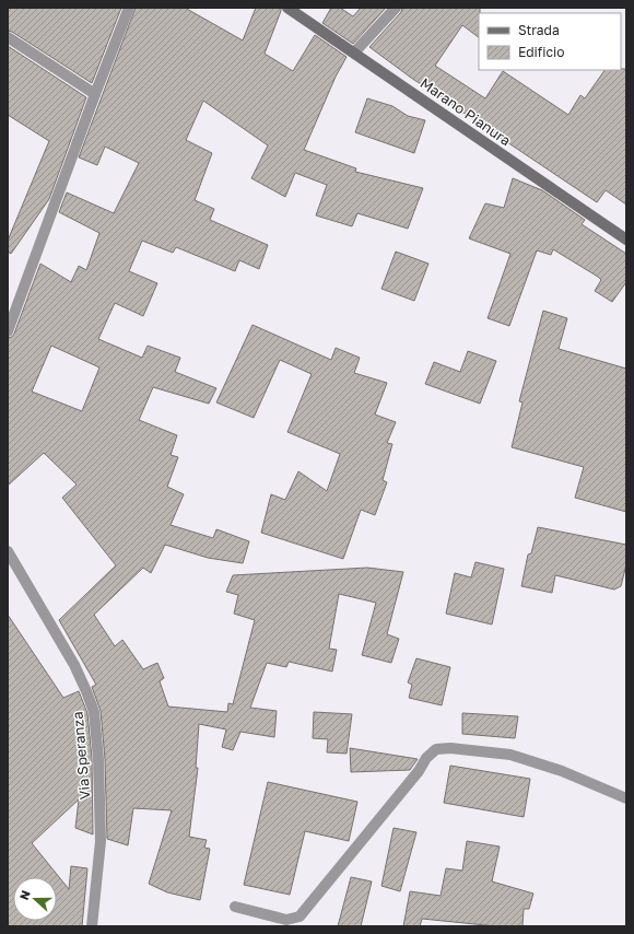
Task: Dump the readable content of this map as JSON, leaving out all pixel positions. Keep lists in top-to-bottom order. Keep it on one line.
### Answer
{"streets":{"street":["Marano Pianura","Via Speranza"]},"legend":["Strada","Edificio"],"north":"left"}
